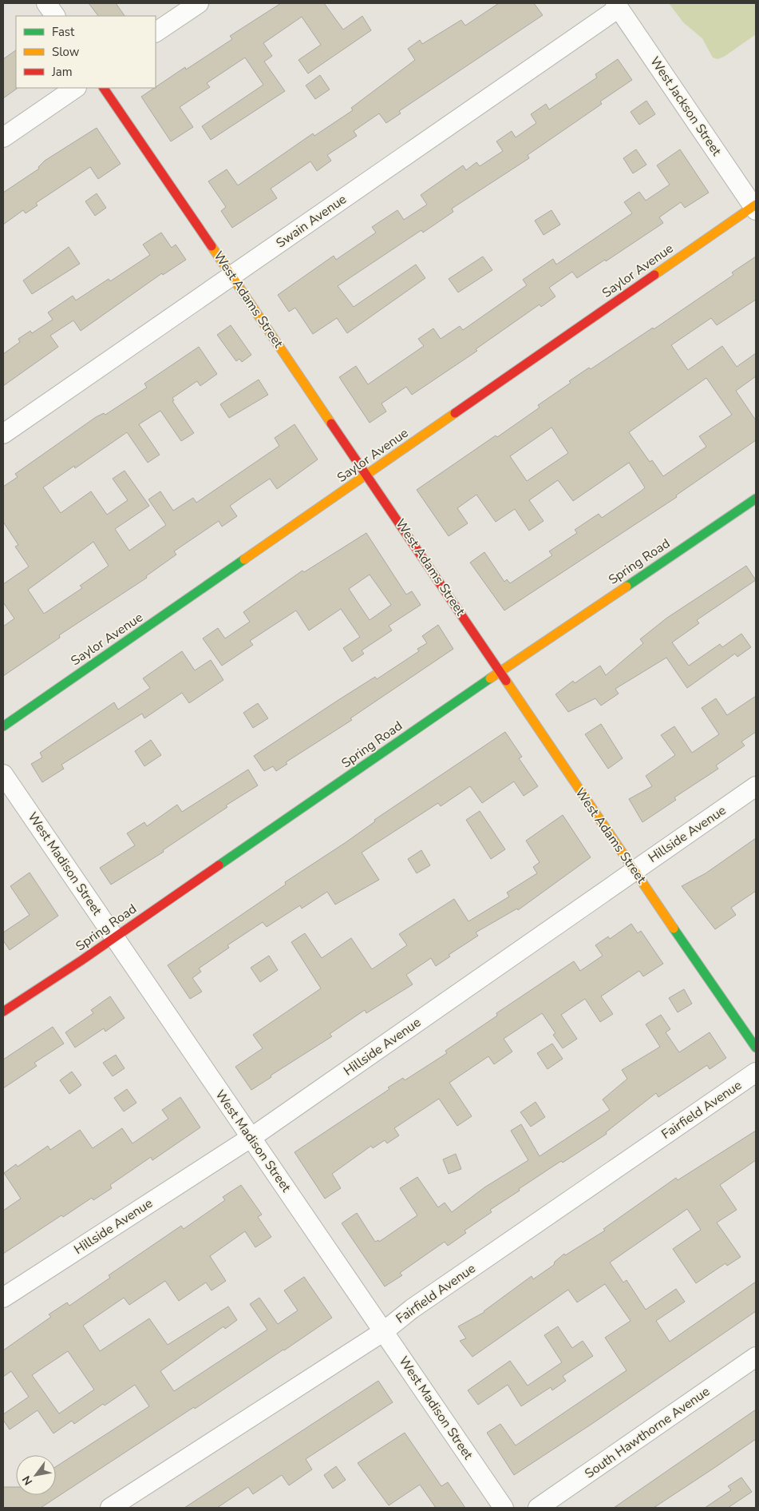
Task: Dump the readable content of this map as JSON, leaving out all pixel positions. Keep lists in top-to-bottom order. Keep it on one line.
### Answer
{"streets":{"street":["West Jackson Street","Swain Avenue","Saylor Avenue","West Adams Street","Spring Road","Hillside Avenue","West Madison Street","Fairfield Avenue","South Hawthorne Avenue"]},"crossings":[["West Jackson Street","Swain Avenue"],["West Jackson Street","Saylor Avenue"],["Swain Avenue","West Adams Street"],["Saylor Avenue","West Adams Street"],["West Adams Street","Spring Road"],["West Adams Street","Hillside Avenue"],["Spring Road","West Madison Street"],["Hillside Avenue","West Madison Street"],["West Madison Street","Fairfield Avenue"]],"legend":["Fast","Slow","Jam"],"north":"bottom left"}
